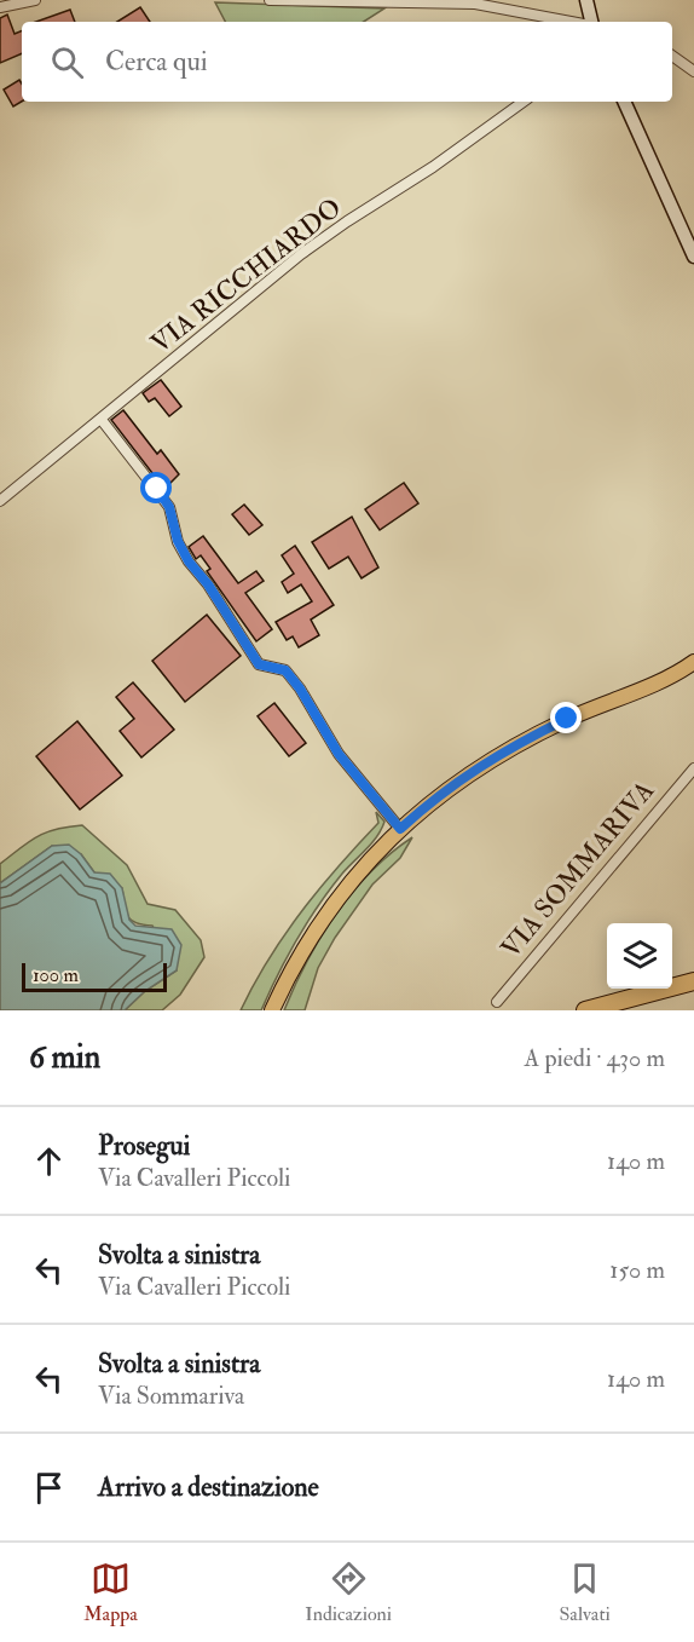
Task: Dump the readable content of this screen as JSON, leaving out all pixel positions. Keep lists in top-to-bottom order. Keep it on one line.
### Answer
{"streets":{"street":["VIA RICCHIARDO","VIA SOMMARIVA"]},"scale_bar":"100 m","page":{"search":"Cerca qui","scale":"100 m","heading":["6 min","A piedi · 430 m"],"list":[["Prosegui","Via Cavalleri Piccoli","140 m"],["Svolta a sinistra","Via Cavalleri Piccoli","150 m"],["Svolta a sinistra","Via Sommariva","140 m"],"Arrivo a destinazione"],"nav":["Mappa","Indicazioni","Salvati"]}}
